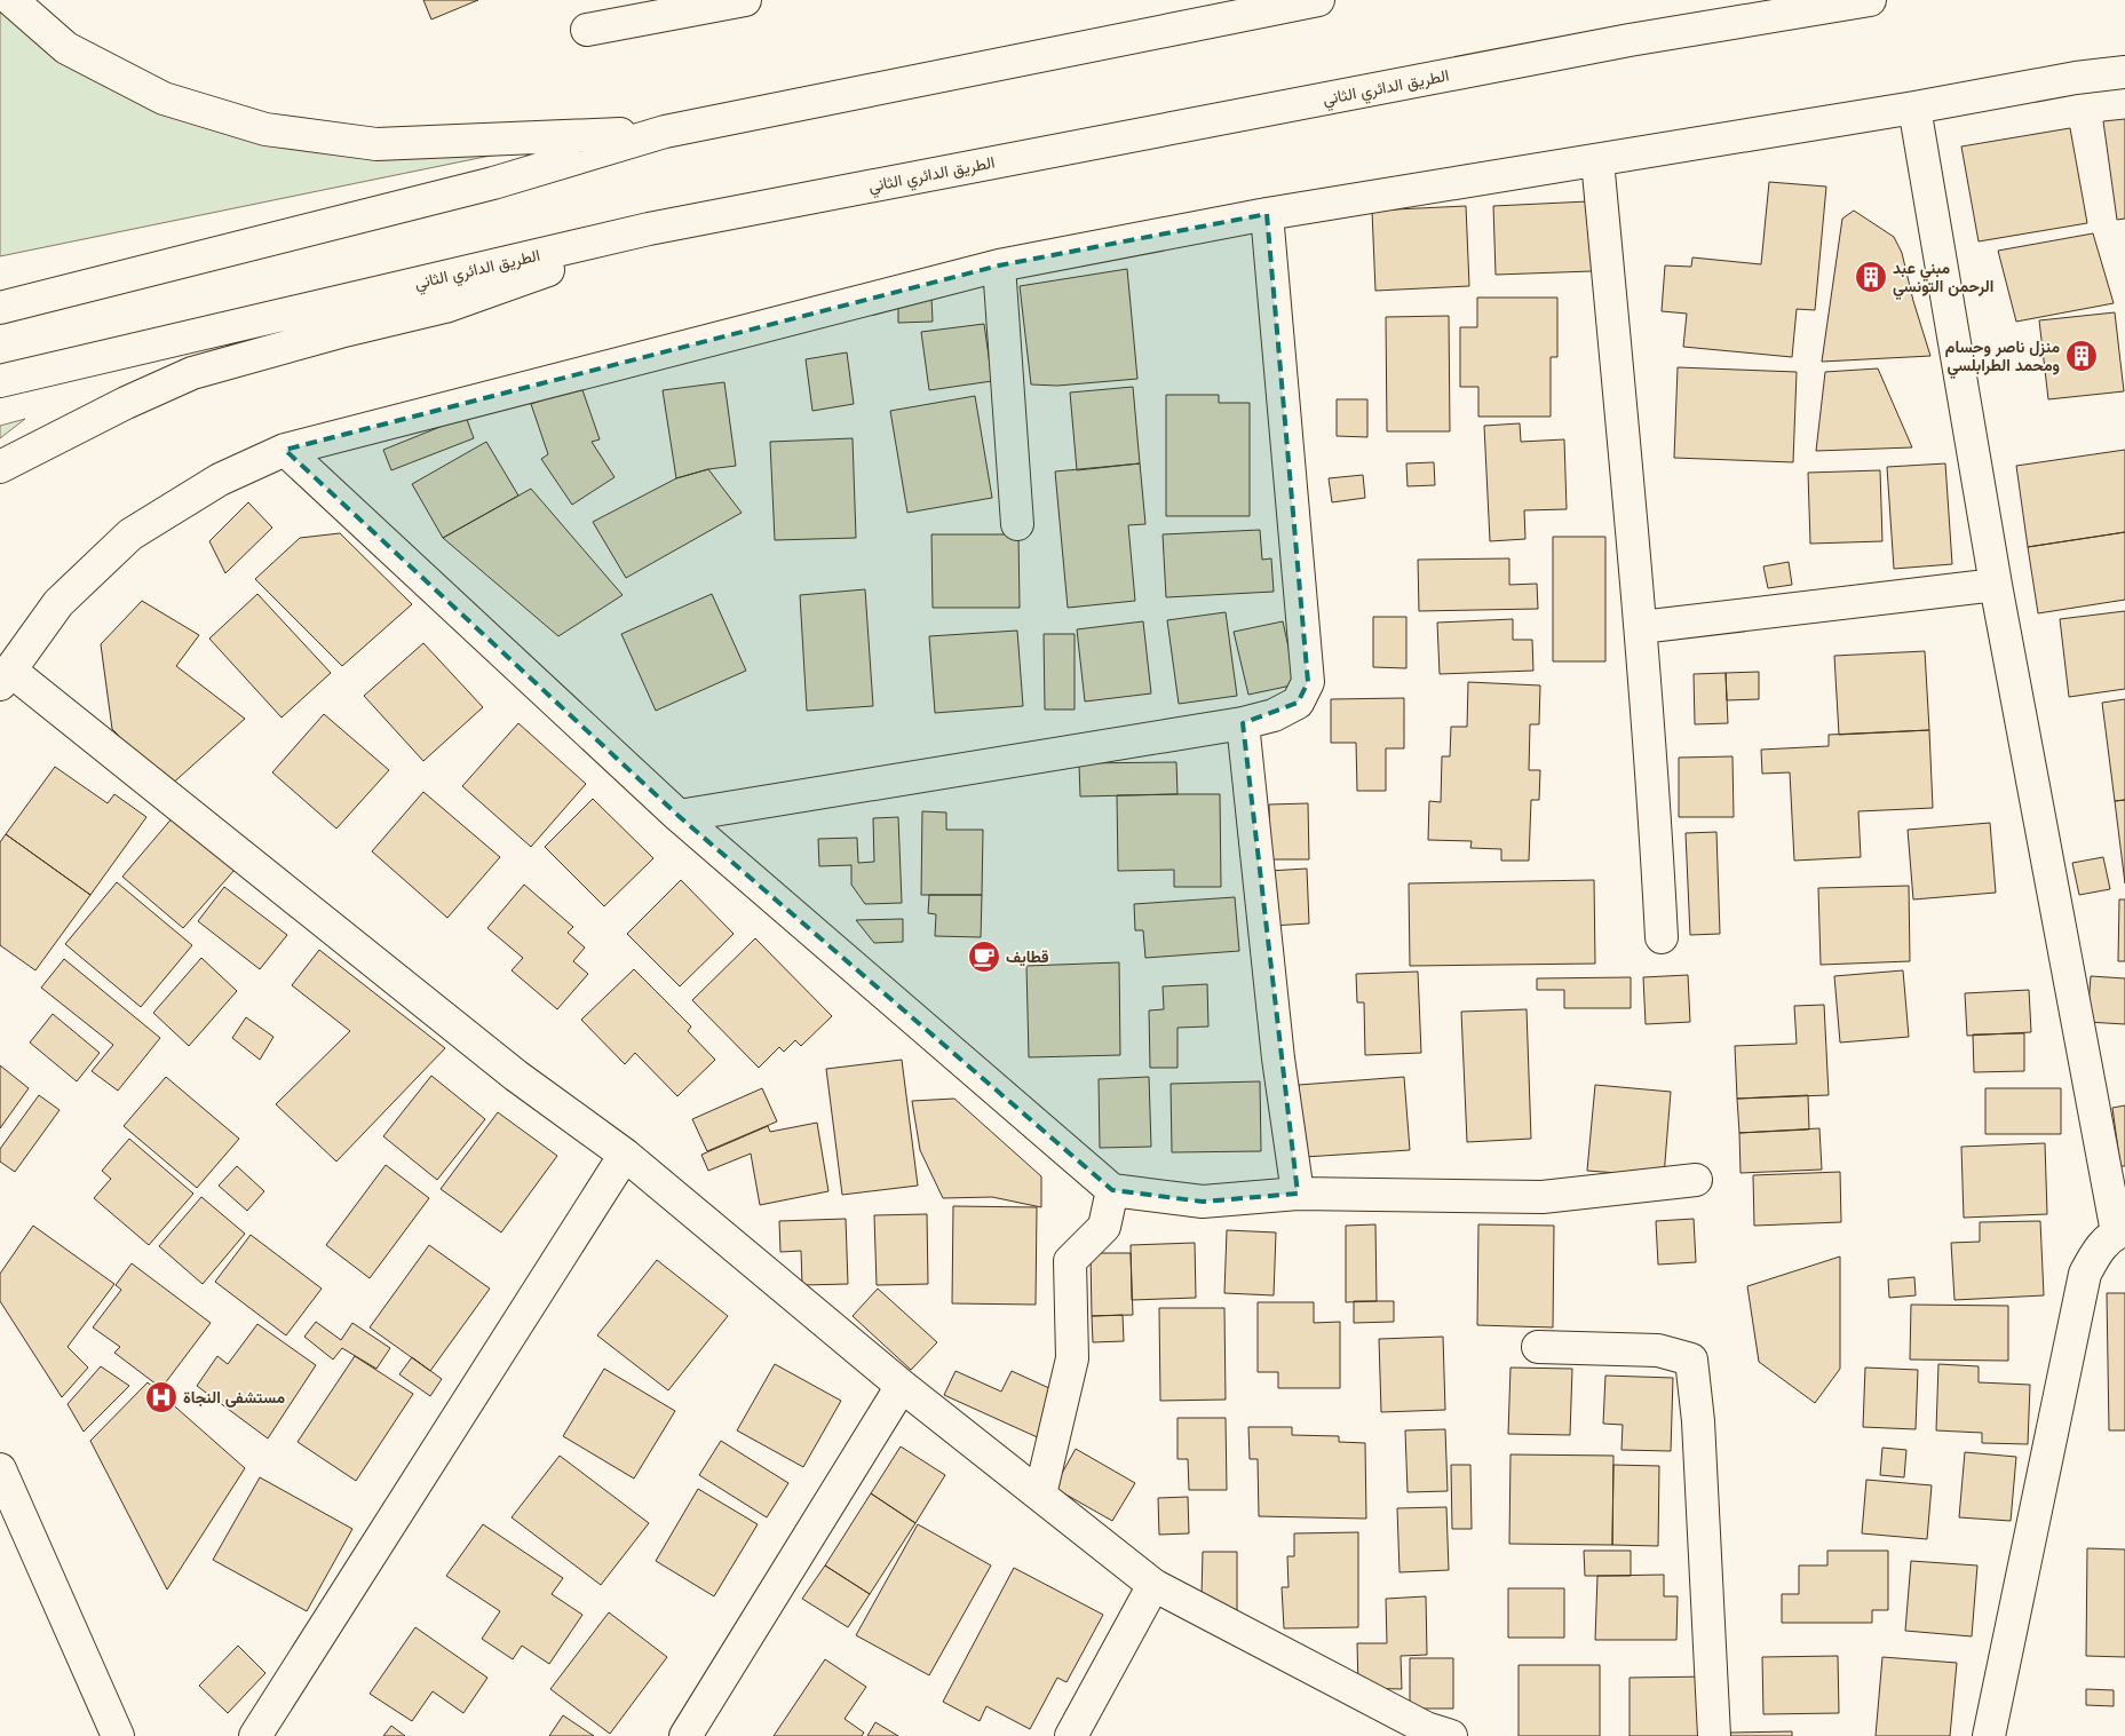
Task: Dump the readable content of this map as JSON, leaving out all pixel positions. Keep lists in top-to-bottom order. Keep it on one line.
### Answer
{"streets":{"main road":["الطريق الدائري الثاني"]},"places":{"building":["مبني عبد الرحمن التونسي","منزل ناصر وحسام ومحمد الطرابلسي"],"cafe":["قطايف"],"hospital":["مستشفى النجاة"]}}
